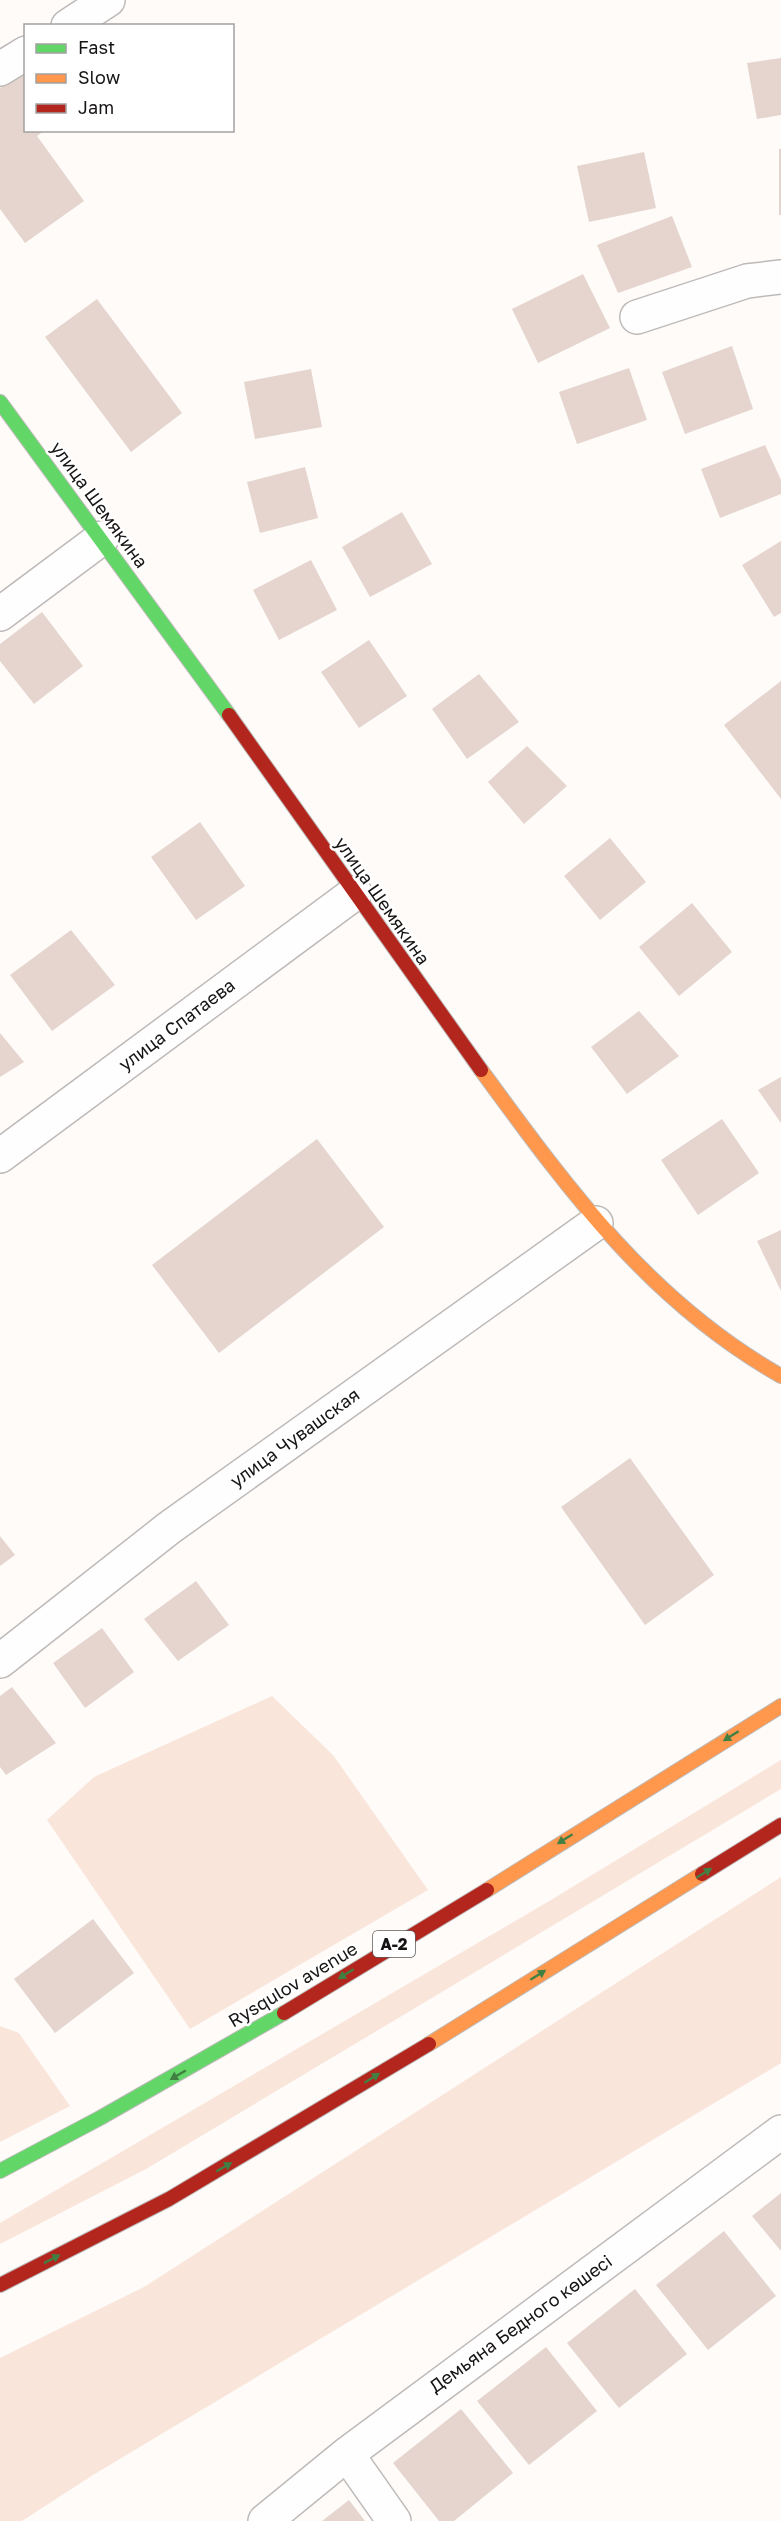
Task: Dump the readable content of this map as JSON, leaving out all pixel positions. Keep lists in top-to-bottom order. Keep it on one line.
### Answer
{"streets":{"main road":["улица Шемякина","A-2","Rysqulov avenue"],"street":["улица Спатаева","улица Чувашская","Демьяна Бедного көшесі"]},"crossings":[["улица Шемякина","улица Спатаева"],["улица Шемякина","улица Чувашская"]],"legend":["Fast","Slow","Jam"]}
